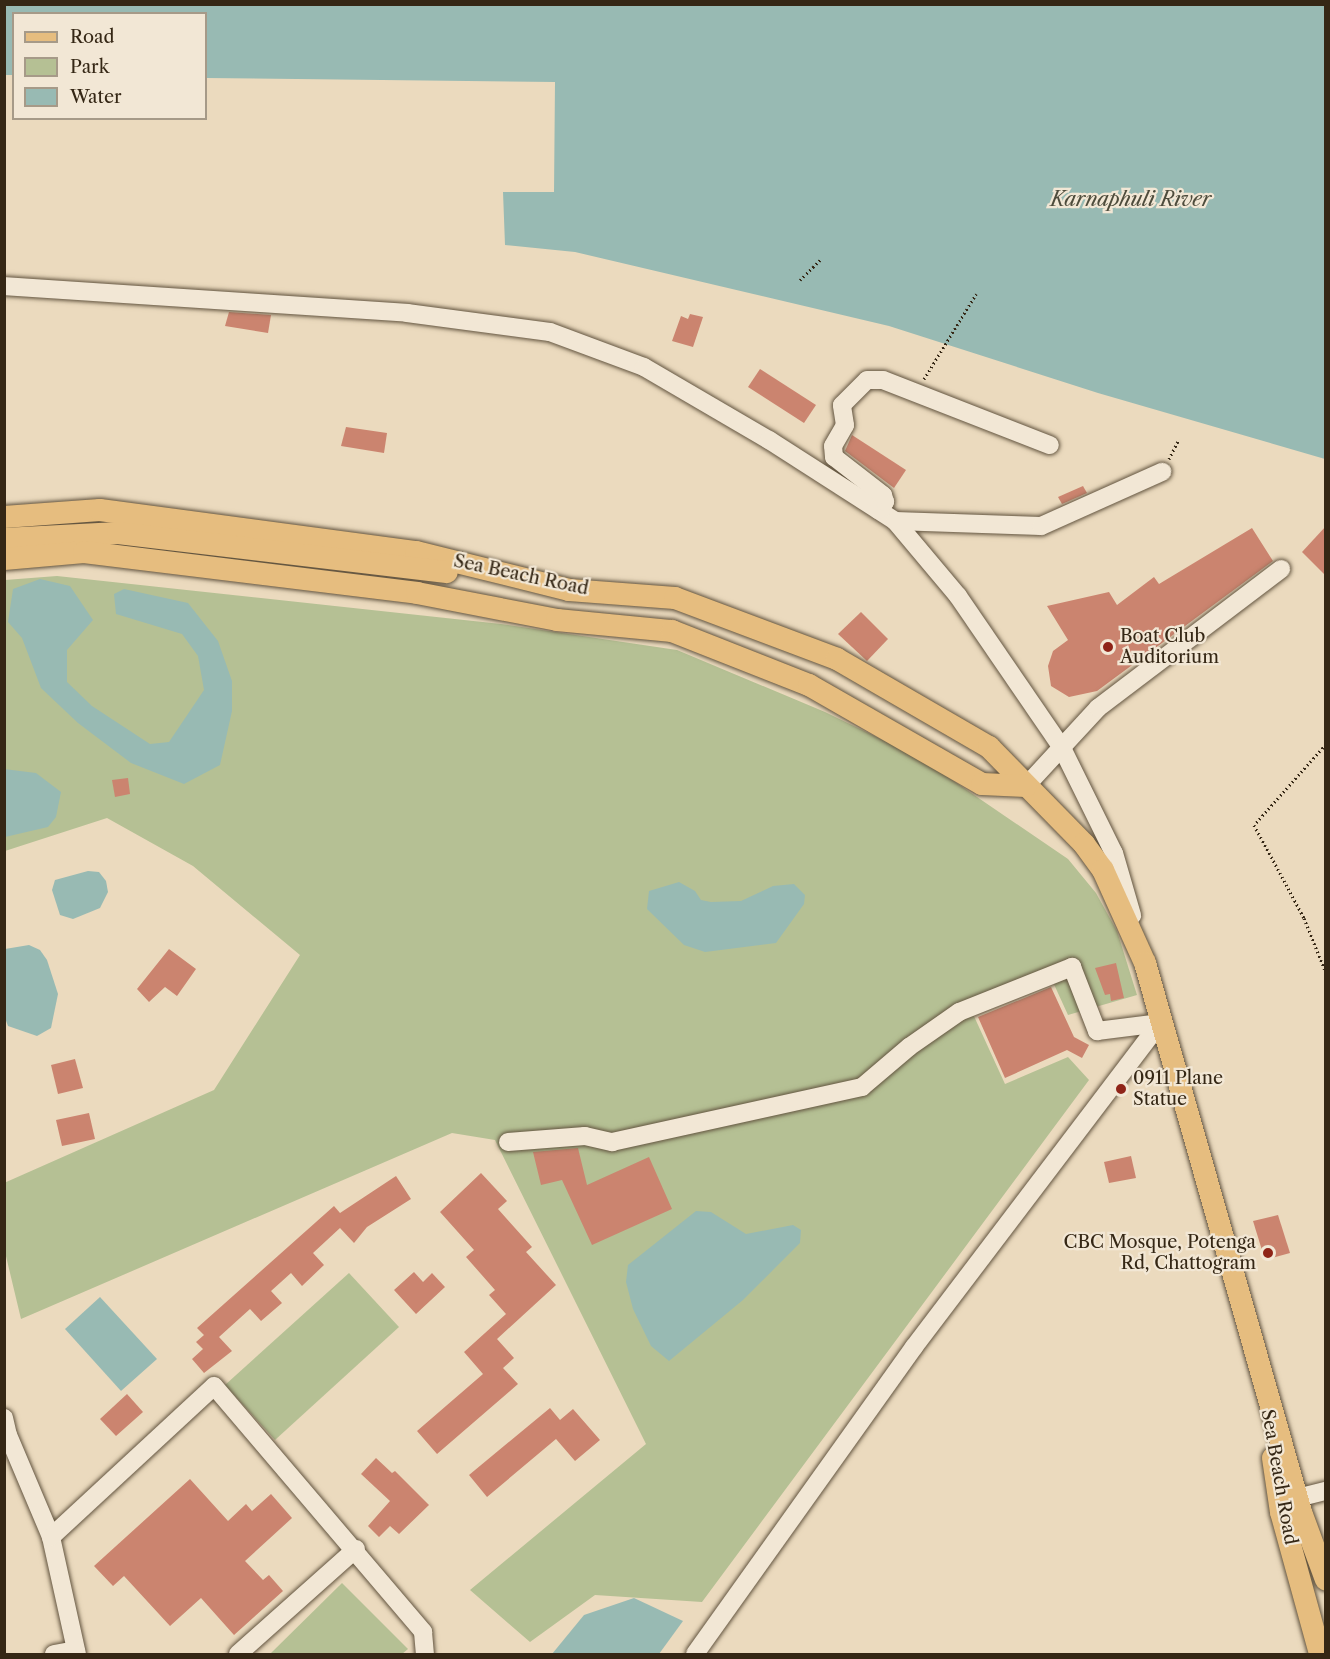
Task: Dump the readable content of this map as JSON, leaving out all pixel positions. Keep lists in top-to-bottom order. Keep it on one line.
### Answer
{"streets":{"main road":["Sea Beach Road"]},"water":["Karnaphuli River"],"places":["Boat Club Auditorium","0911 Plane Statue","CBC Mosque, Potenga Rd, Chattogram"],"legend":["Road","Park","Water"]}
